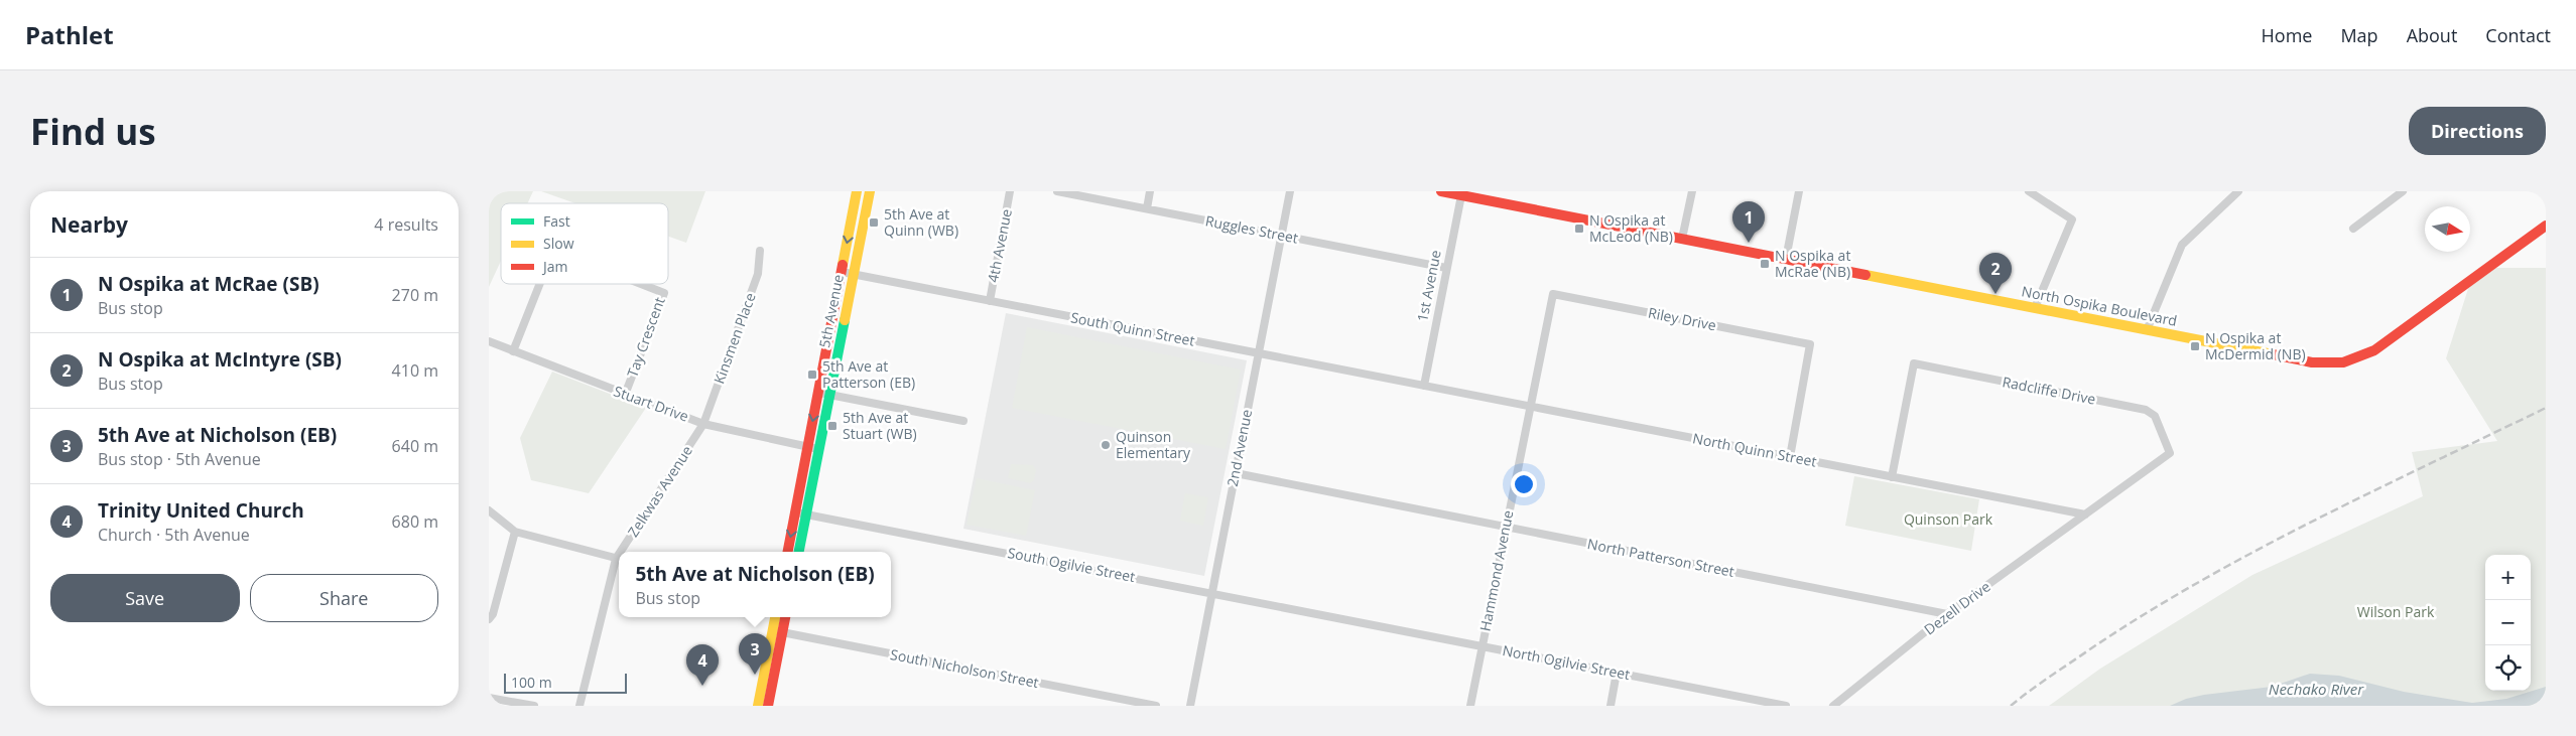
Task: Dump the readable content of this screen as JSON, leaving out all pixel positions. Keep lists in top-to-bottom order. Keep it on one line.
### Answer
{"streets":{"street":["Ruggles Street","4th Avenue","1st Avenue","North Ospika Boulevard","5th Avenue","Riley Drive","South Quinn Street","Tay Crescent","Kinsmen Place","Radcliffe Drive","Stuart Drive","2nd Avenue","North Quinn Street","Zelkwas Avenue","North Patterson Street","South Ogilvie Street","Hammond Avenue","Dezell Drive","North Ogilvie Street","South Nicholson Street"]},"crossings":[["Ruggles Street","1st Avenue"],["Ruggles Street","2nd Avenue"],["4th Avenue","South Quinn Street"],["1st Avenue","North Ospika Boulevard"],["1st Avenue","South Quinn Street"],["1st Avenue","North Quinn Street"],["5th Avenue","South Quinn Street"],["5th Avenue","Stuart Drive"],["5th Avenue","South Ogilvie Street"],["Riley Drive","North Quinn Street"],["Riley Drive","Hammond Avenue"],["South Quinn Street","2nd Avenue"],["South Quinn Street","North Quinn Street"],["Tay Crescent","Stuart Drive"],["Kinsmen Place","Stuart Drive"],["Kinsmen Place","Zelkwas Avenue"],["Radcliffe Drive","North Quinn Street"],["Radcliffe Drive","Dezell Drive"],["Stuart Drive","Zelkwas Avenue"],["2nd Avenue","North Patterson Street"],["2nd Avenue","South Ogilvie Street"],["North Quinn Street","Hammond Avenue"],["North Quinn Street","Dezell Drive"],["North Patterson Street","Hammond Avenue"],["North Patterson Street","Dezell Drive"],["South Ogilvie Street","North Ogilvie Street"],["Hammond Avenue","North Ogilvie Street"]],"water":["Nechako River"],"parks":["Quinson Park","Wilson Park"],"places":{"transit":["5th Ave at Quinn (WB)","N Ospika at McLeod (NB)","N Ospika at McRae (NB)","N Ospika at McDermid (NB)","5th Ave at Patterson (EB)","5th Ave at Stuart (WB)"],"other":["Quinson Elementary"]},"legend":["Fast","Slow","Jam"],"scale_bar":"100 m","north":"right","page":{"header":"Pathlet","nav":["Home","Map","About","Contact"],"buttons":["Directions",["Save","Share"]],"title":"Find us","heading":["Nearby","4 results"],"pins":["1","2","3","4"],"list":[{"mark":"1","name":"N Ospika at McRae (SB)","note":"Bus stop","value":"270 m"},{"mark":"2","name":"N Ospika at McIntyre (SB)","note":"Bus stop","value":"410 m"},{"mark":"3","name":"5th Ave at Nicholson (EB)","note":"Bus stop · 5th Avenue","value":"640 m"},{"mark":"4","name":"Trinity United Church","note":"Church · 5th Avenue","value":"680 m"}],"popup":["5th Ave at Nicholson (EB)","Bus stop"],"map_buttons":["+","−"],"scale":"100 m"}}
